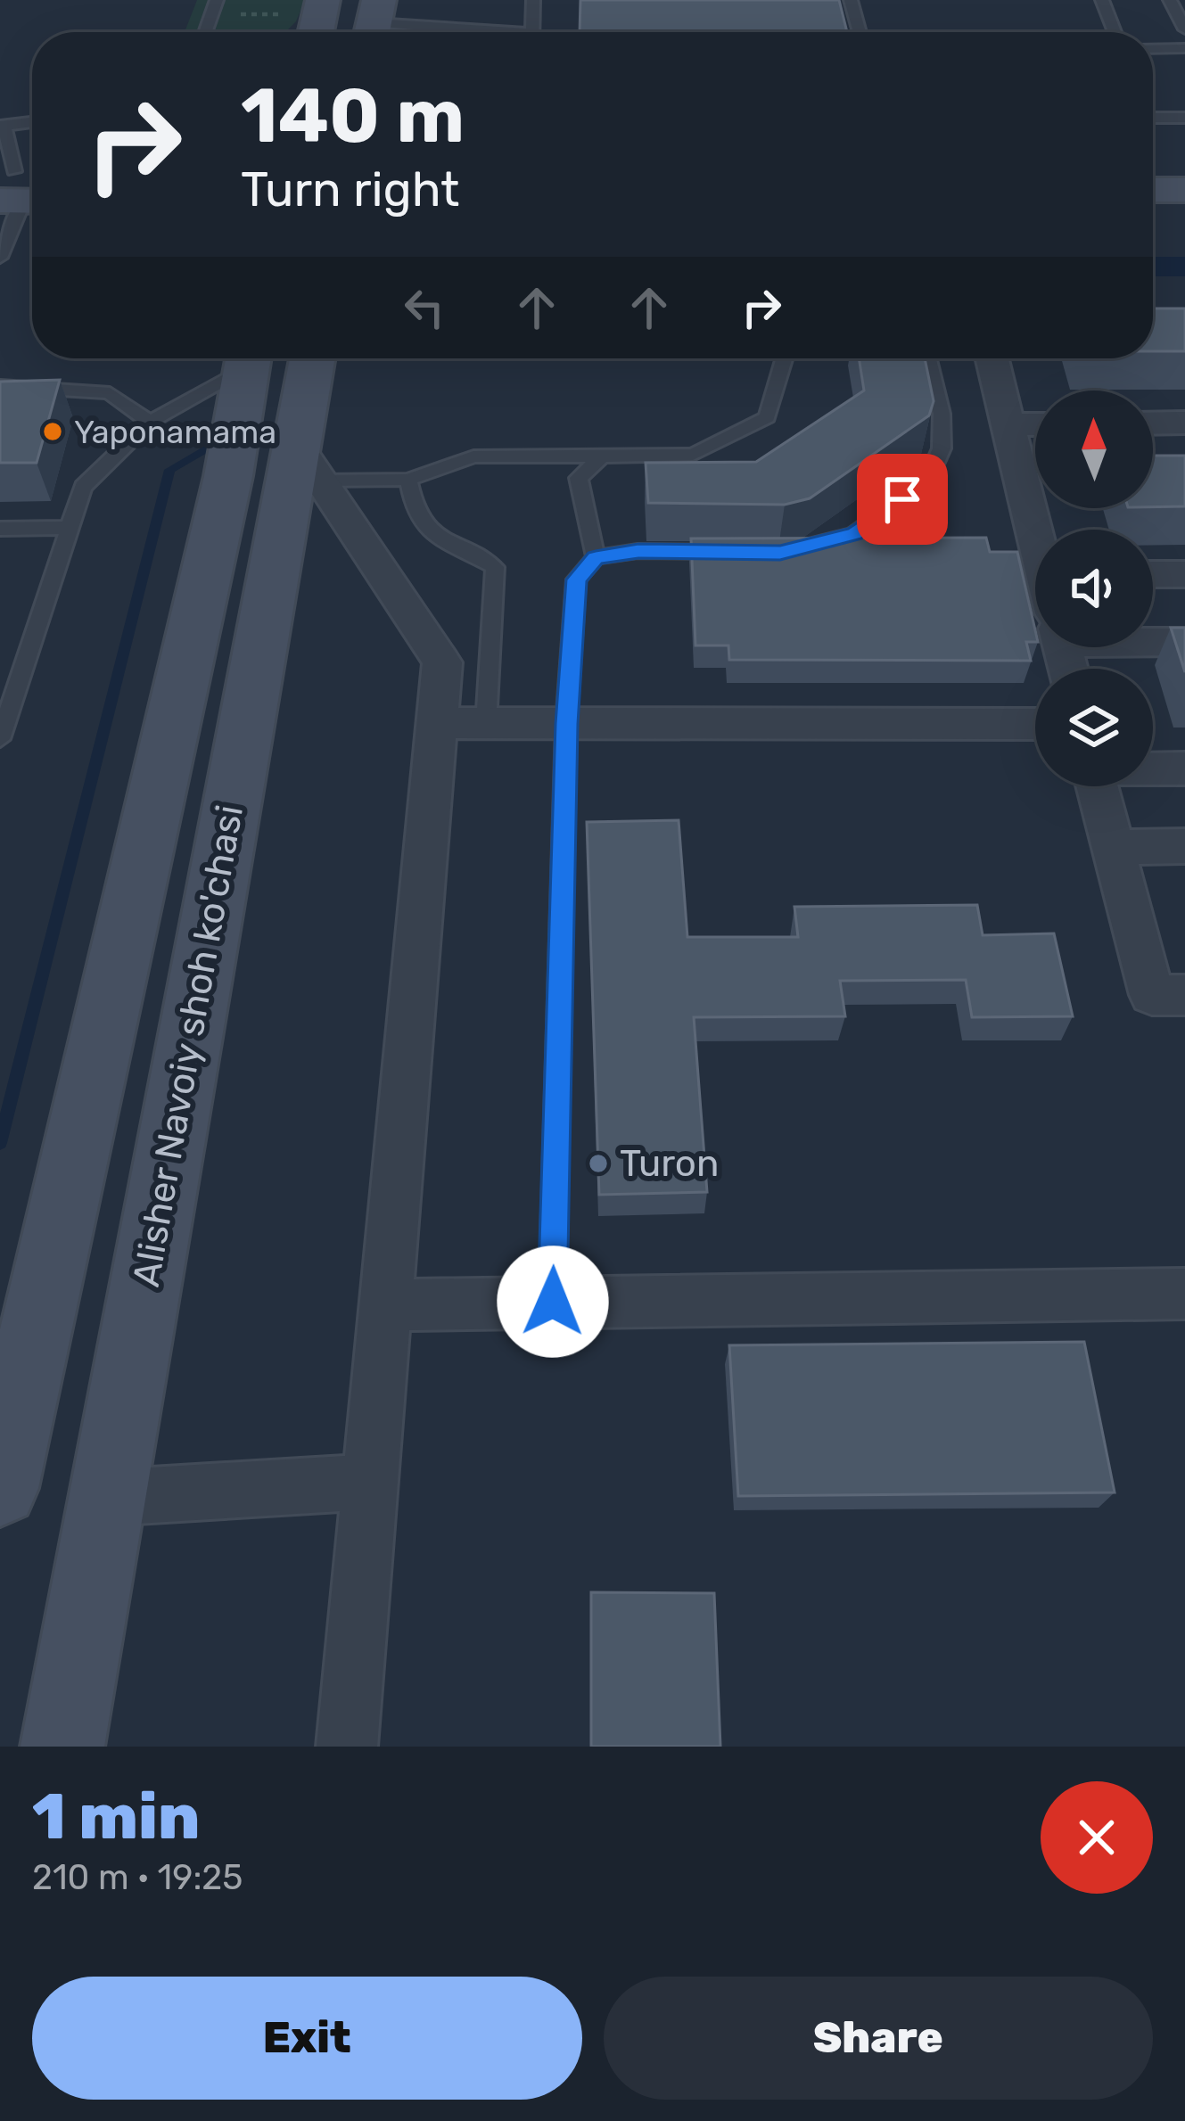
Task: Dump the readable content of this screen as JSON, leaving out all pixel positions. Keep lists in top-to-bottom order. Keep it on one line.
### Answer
{"streets":{"main road":["Alisher Navoiy shoh ko'chasi"]},"places":["Yaponamama","Turon"],"north":"top","page":{"turn":["140 m","Turn right"],"heading":["1 min","210 m · 19:25"],"buttons":["Exit","Share"]}}
